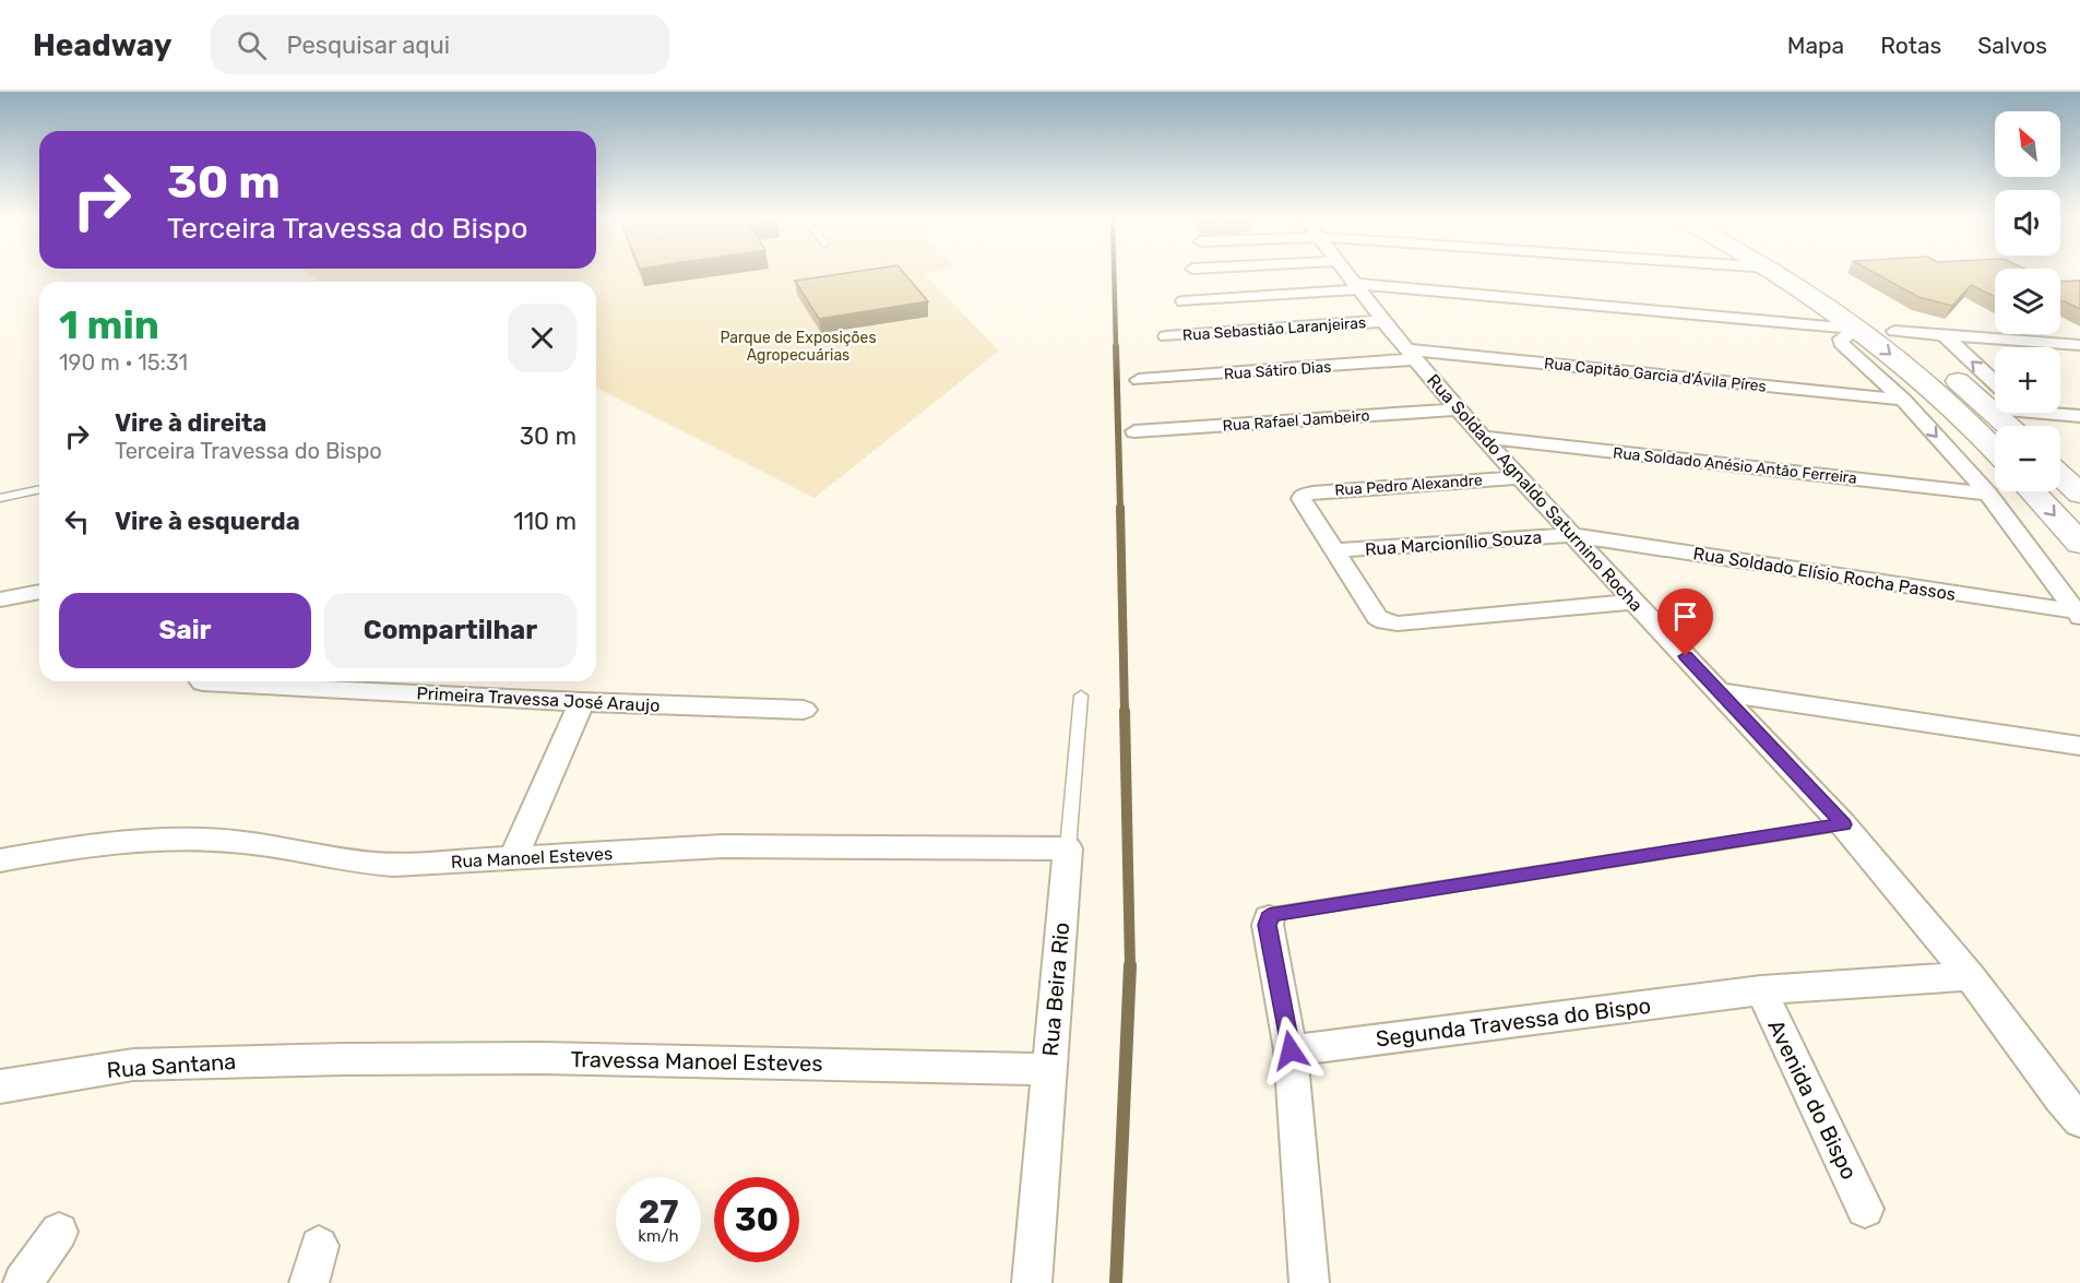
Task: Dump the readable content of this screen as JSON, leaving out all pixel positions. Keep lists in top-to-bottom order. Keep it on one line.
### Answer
{"streets":{"street":["Rua Sebastião Laranjeiras","Rua Sátiro Dias","Rua Capitão Garcia d'Ávila Píres","Rua Rafael Jambeiro","Rua Soldado Anésio Antão Ferreira","Rua Pedro Alexandre","Rua Soldado Agnaldo Saturnino Rocha","Rua Marcionílio Souza","Rua Soldado Elísio Rocha Passos","Primeira Travessa José Araujo","Rua Manoel Esteves","Rua Beira Rio","Segunda Travessa do Bispo","Travessa Manoel Esteves","Rua Santana","Avenida do Bispo"]},"crossings":[["Rua Sebastião Laranjeiras","Rua Soldado Agnaldo Saturnino Rocha"],["Rua Sátiro Dias","Rua Capitão Garcia d'Ávila Píres"],["Rua Sátiro Dias","Rua Soldado Agnaldo Saturnino Rocha"],["Rua Capitão Garcia d'Ávila Píres","Rua Soldado Agnaldo Saturnino Rocha"],["Rua Rafael Jambeiro","Rua Soldado Agnaldo Saturnino Rocha"],["Rua Soldado Anésio Antão Ferreira","Rua Soldado Agnaldo Saturnino Rocha"],["Rua Pedro Alexandre","Rua Soldado Agnaldo Saturnino Rocha"],["Rua Pedro Alexandre","Rua Marcionílio Souza"],["Rua Soldado Agnaldo Saturnino Rocha","Rua Marcionílio Souza"],["Rua Soldado Agnaldo Saturnino Rocha","Rua Soldado Elísio Rocha Passos"],["Rua Soldado Agnaldo Saturnino Rocha","Segunda Travessa do Bispo"],["Rua Marcionílio Souza","Rua Soldado Elísio Rocha Passos"],["Rua Manoel Esteves","Rua Beira Rio"],["Rua Beira Rio","Travessa Manoel Esteves"],["Segunda Travessa do Bispo","Avenida do Bispo"],["Travessa Manoel Esteves","Rua Santana"]],"parks":["Parque de Exposições Agropecuárias"],"north":"top left","page":{"header":"Headway","search":"Pesquisar aqui","nav":["Mapa","Rotas","Salvos"],"map_buttons":["+","−"],"turn":["30 m","Terceira Travessa do Bispo"],"heading":["1 min","190 m · 15:31"],"list":[{"name":"Vire à direita","note":"Terceira Travessa do Bispo","value":"30 m"},{"name":"Vire à esquerda","value":"110 m"}],"buttons":["Sair","Compartilhar"],"speed":"27 km/h","limit":"30"}}
